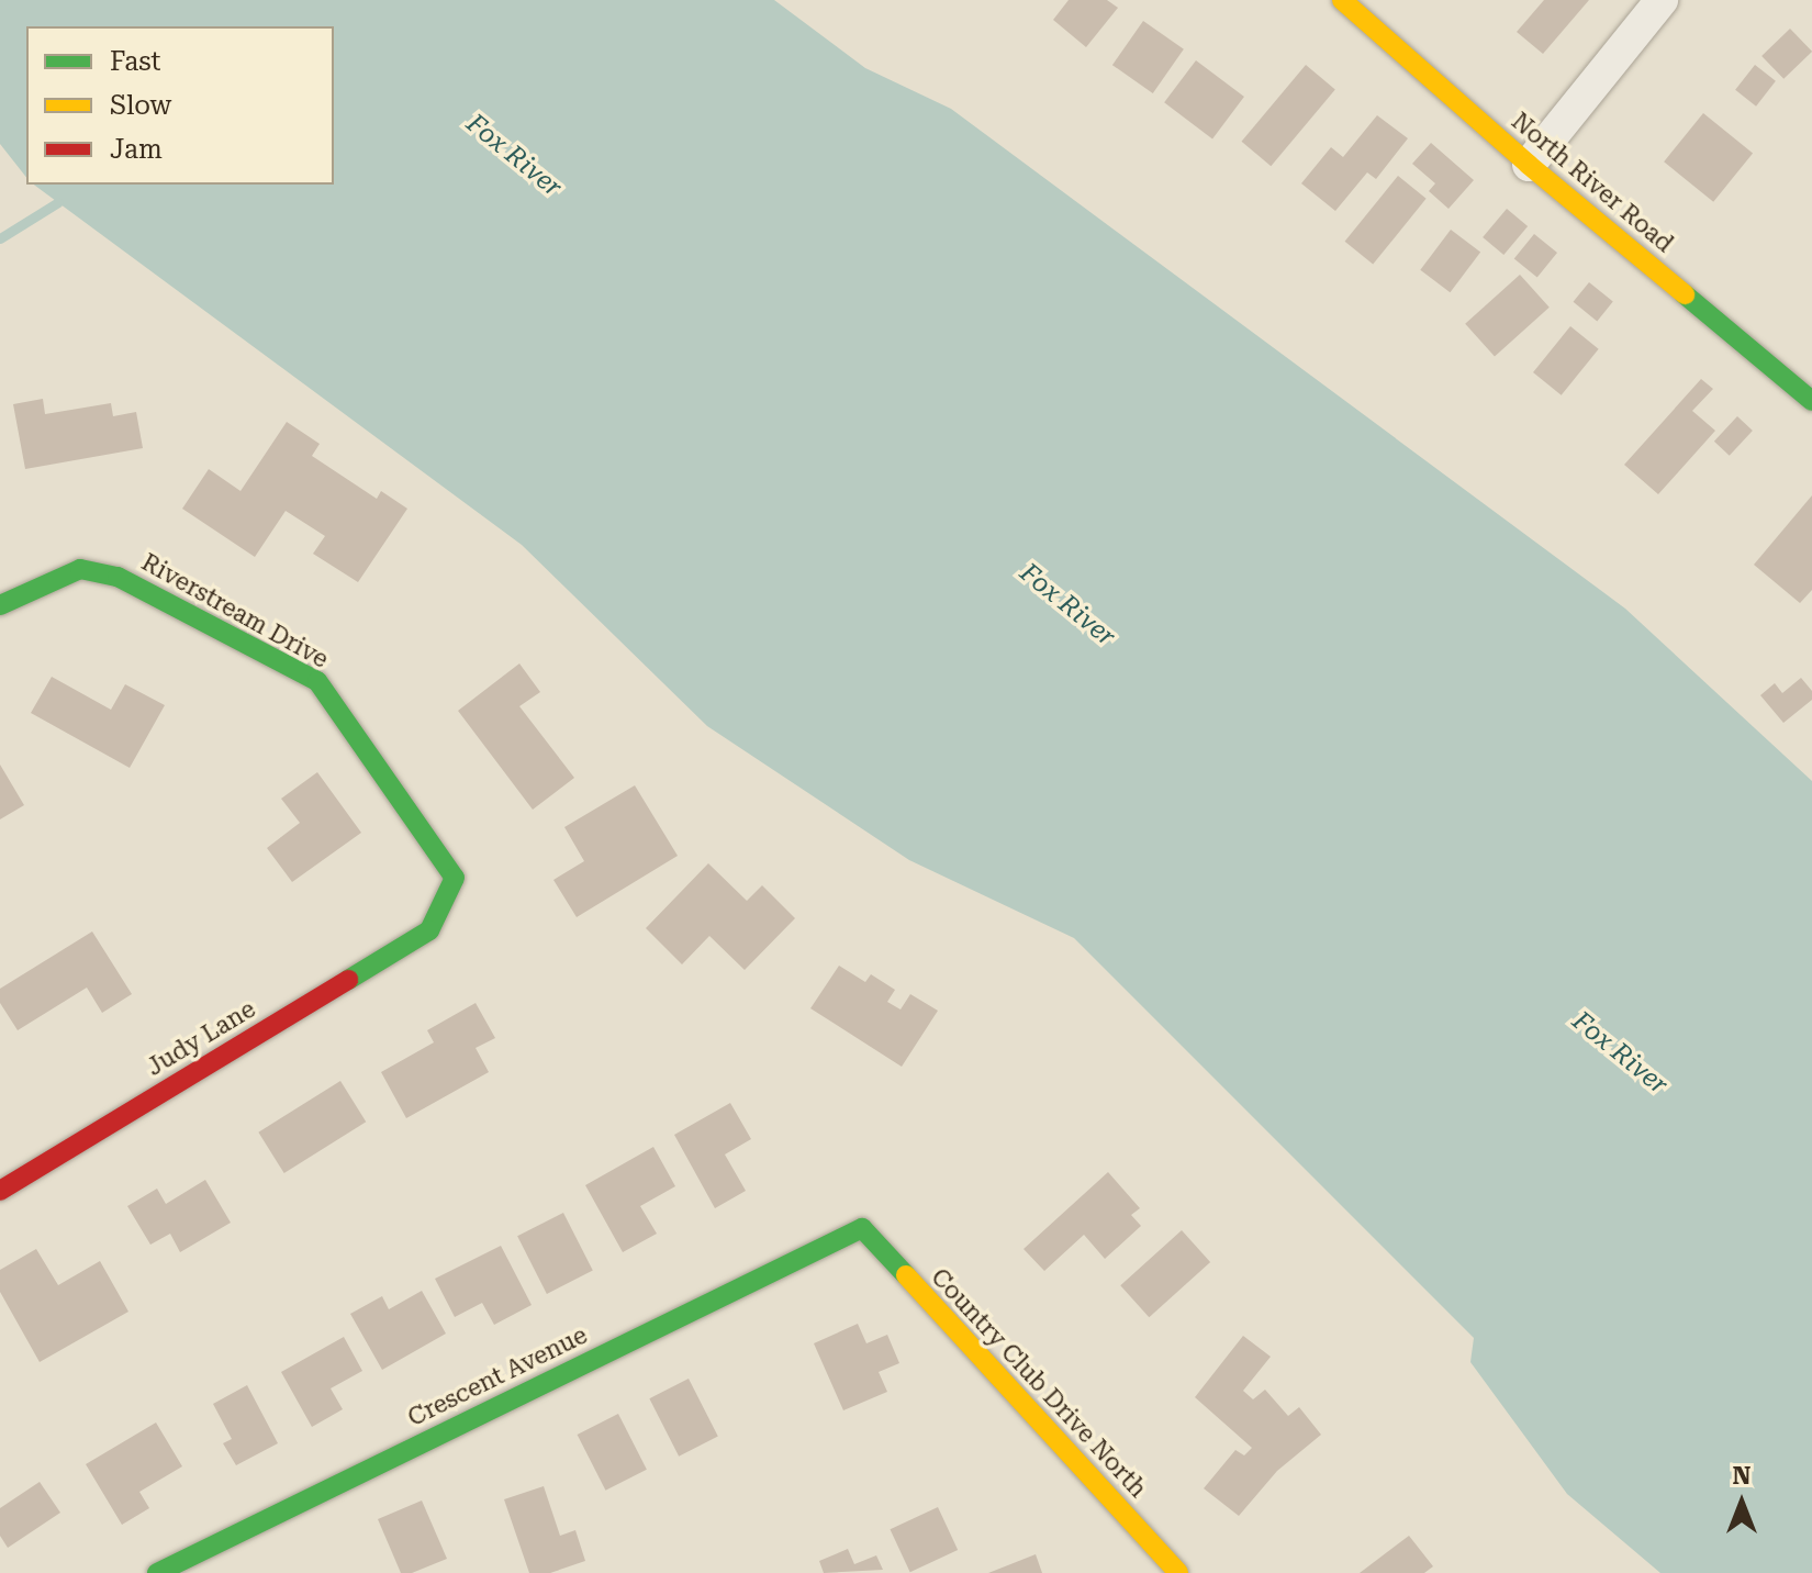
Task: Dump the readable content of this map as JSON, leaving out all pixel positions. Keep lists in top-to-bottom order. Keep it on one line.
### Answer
{"streets":{"street":["North River Road","Riverstream Drive","Judy Lane","Crescent Avenue","Country Club Drive North"]},"crossings":[["Riverstream Drive","Judy Lane"],["Crescent Avenue","Country Club Drive North"]],"water":["Fox River"],"legend":["Fast","Slow","Jam"],"north":"top"}
